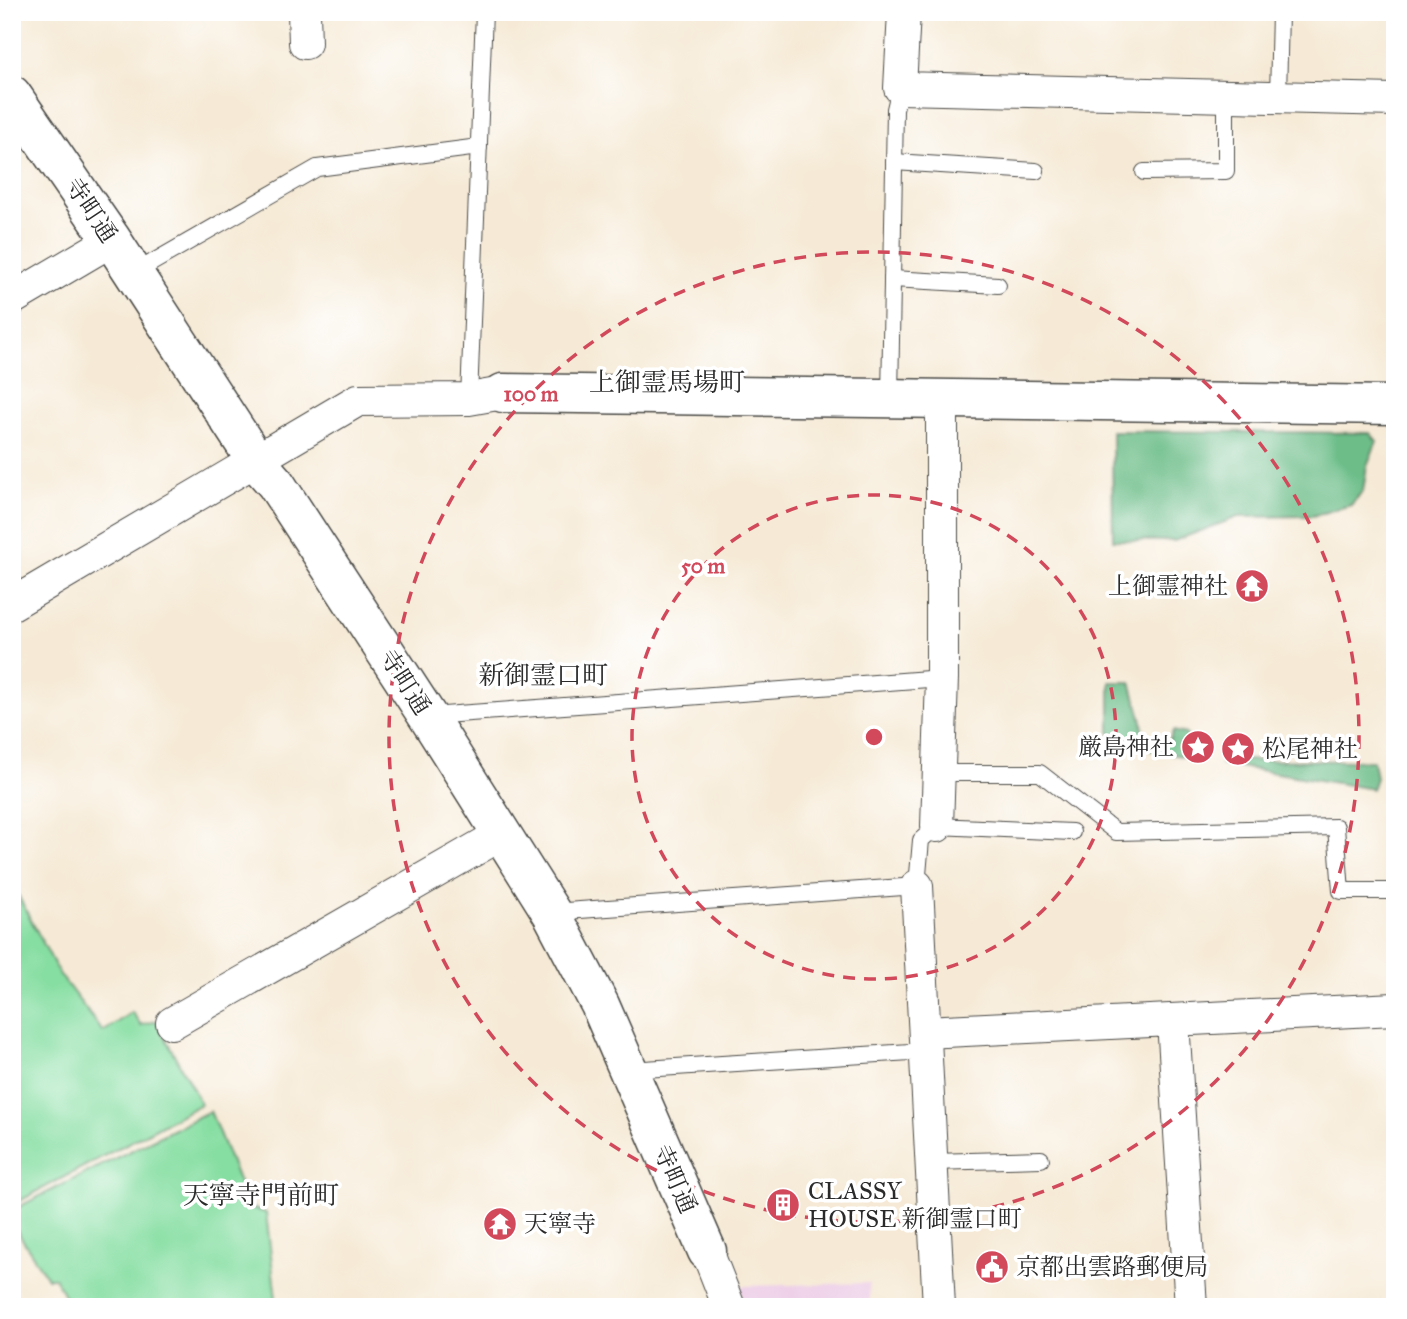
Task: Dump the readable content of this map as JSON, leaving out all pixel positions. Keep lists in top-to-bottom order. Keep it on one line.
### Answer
{"streets":{"street":["寺町通"]},"districts":["上御霊馬場町","新御霊口町","天寧寺門前町"],"places":{"temple":["上御霊神社","天寧寺"],"place":["厳島神社","松尾神社"],"building":["CLASSY HOUSE 新御霊口町"],"public building":["京都出雲路郵便局"]},"rings":["100 m","50 m"]}
